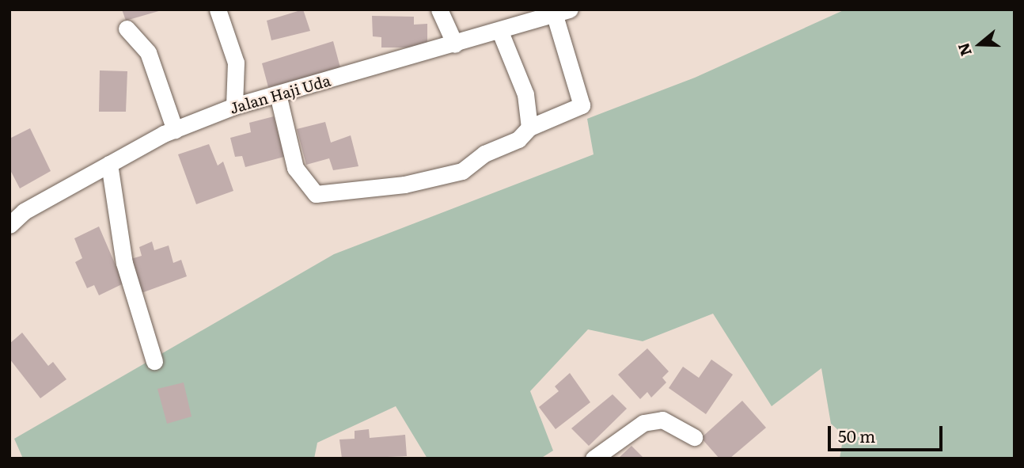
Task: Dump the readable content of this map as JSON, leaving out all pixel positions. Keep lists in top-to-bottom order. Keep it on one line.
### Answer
{"streets":{"street":["Jalan Haji Uda"]},"scale_bar":"50 m","north":"left"}
